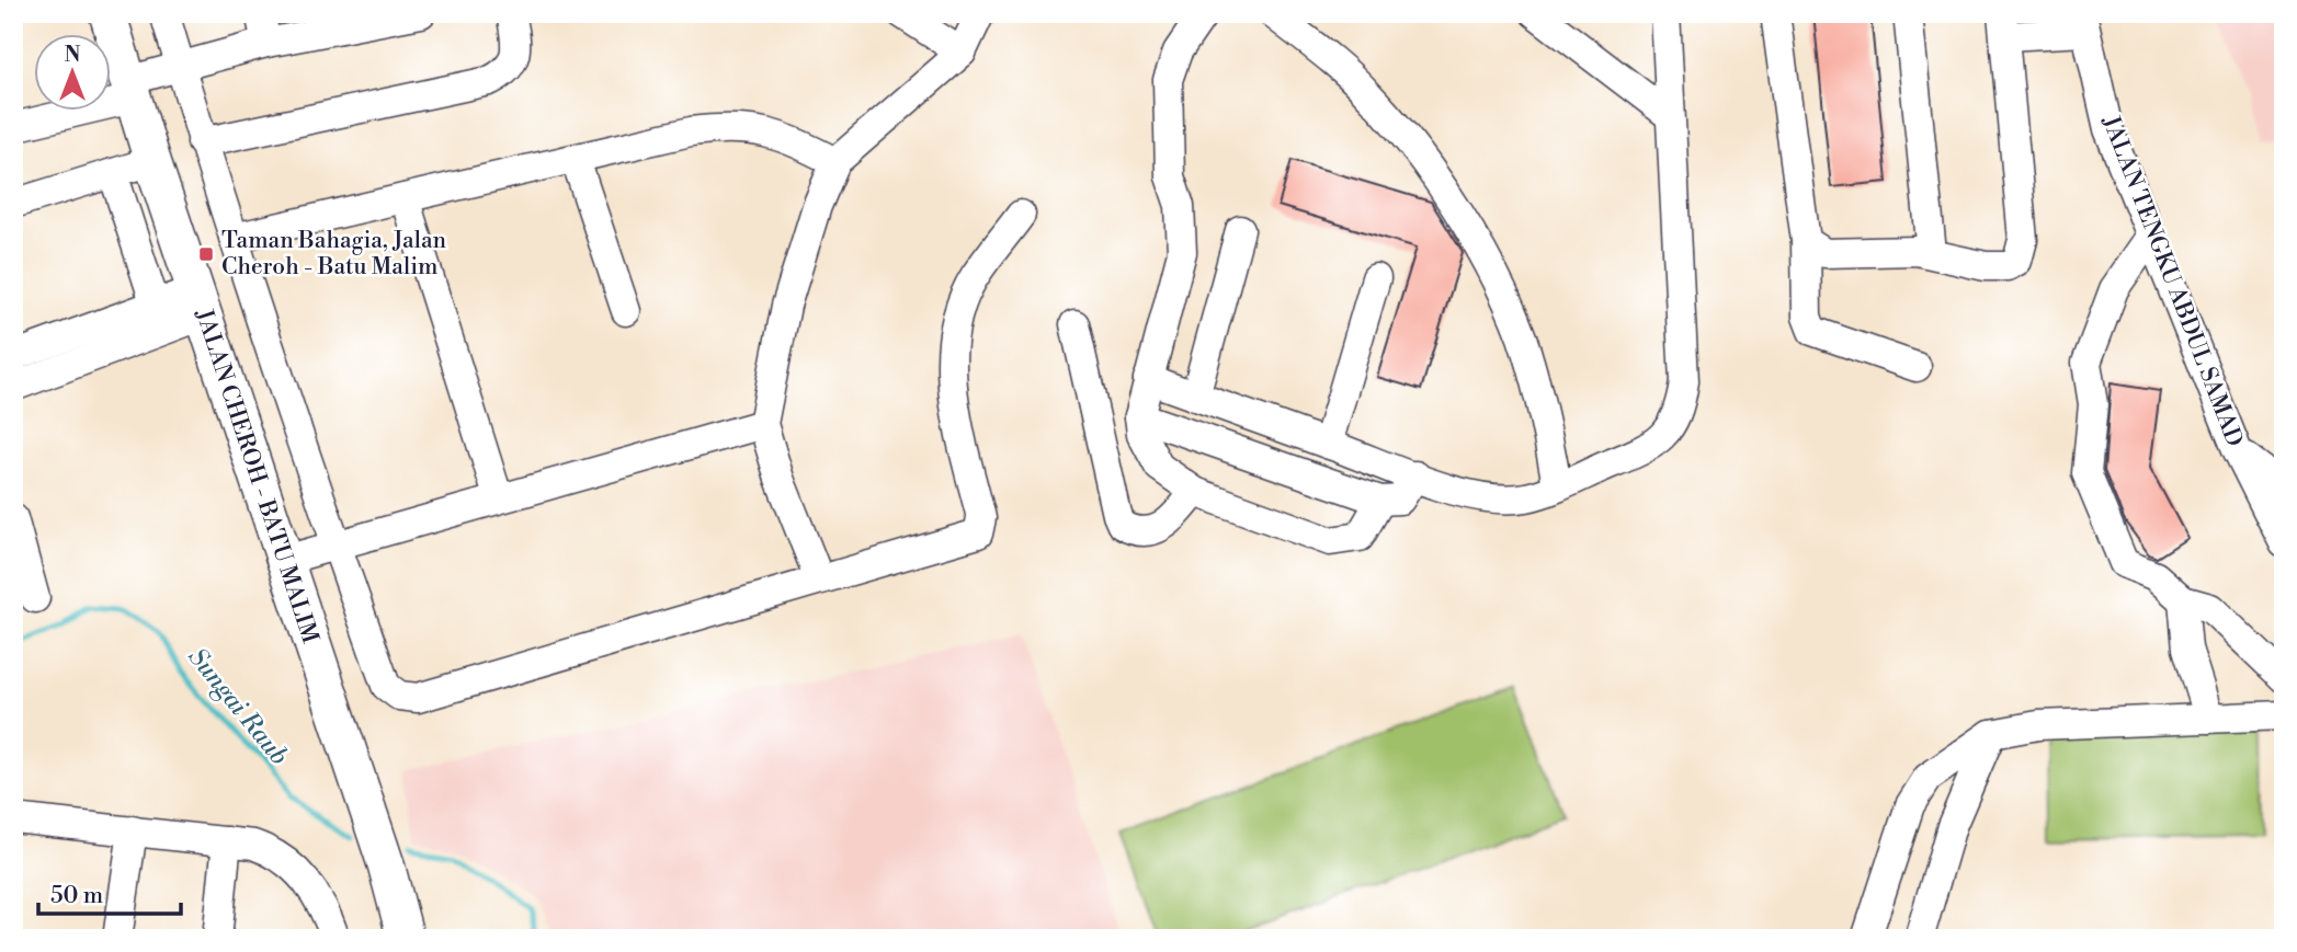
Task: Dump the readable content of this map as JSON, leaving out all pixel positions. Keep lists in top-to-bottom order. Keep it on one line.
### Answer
{"streets":{"main road":["JALAN CHEROH - BATU MALIM"],"street":["JALAN TENGKU ABDUL SAMAD"]},"water":["Sungai Raub"],"places":{"transit":["Taman Bahagia, Jalan Cheroh - Batu Malim"]},"scale_bar":"50 m","north":"top"}
